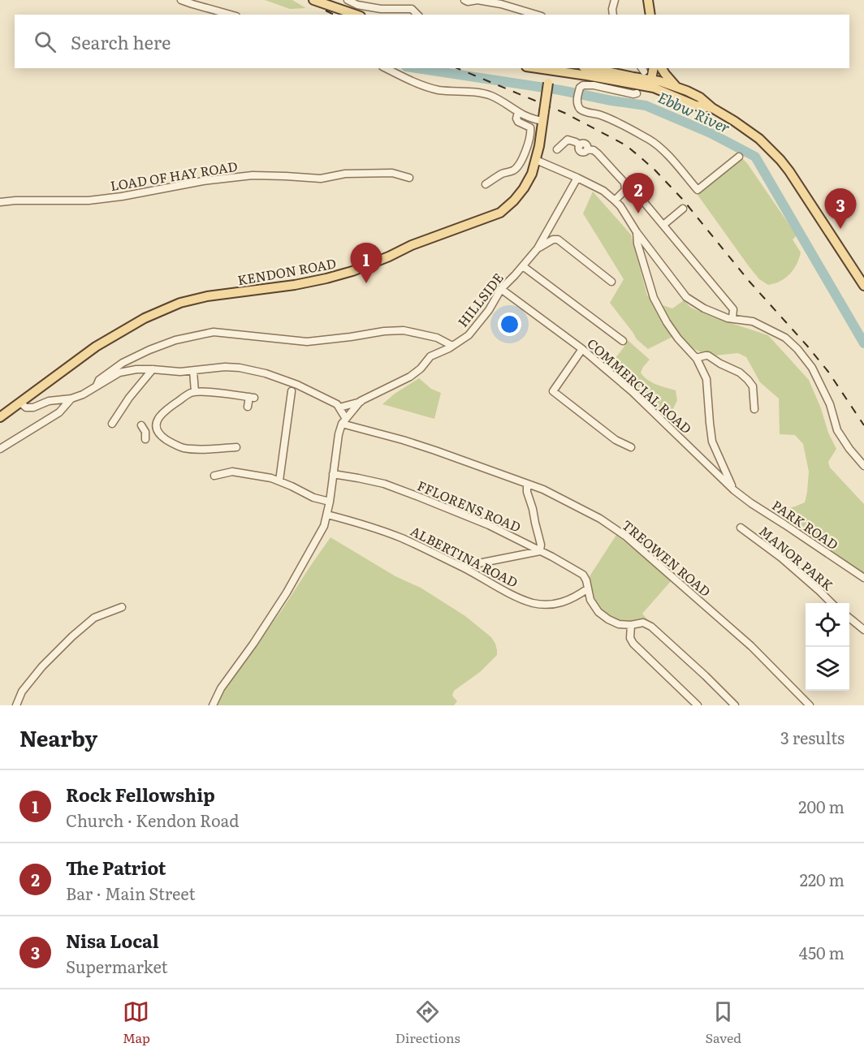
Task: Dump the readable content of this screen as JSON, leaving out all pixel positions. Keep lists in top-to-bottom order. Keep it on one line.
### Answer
{"streets":{"main road":["KENDON ROAD"],"street":["LOAD OF HAY ROAD","HILLSIDE","COMMERCIAL ROAD","FFLORENS ROAD","PARK ROAD","ALBERTINA ROAD","TREOWEN ROAD","MANOR PARK"]},"crossings":[["HILLSIDE","COMMERCIAL ROAD"],["HILLSIDE","TREOWEN ROAD"],["COMMERCIAL ROAD","PARK ROAD"],["FFLORENS ROAD","ALBERTINA ROAD"]],"water":["Ebbw River"],"page":{"search":"Search here","pins":["2","3","1"],"heading":["Nearby","3 results"],"list":[{"mark":"1","name":"Rock Fellowship","note":"Church · Kendon Road","value":"200 m"},{"mark":"2","name":"The Patriot","note":"Bar · Main Street","value":"220 m"},{"mark":"3","name":"Nisa Local","note":"Supermarket","value":"450 m"}],"nav":["Map","Directions","Saved"]}}
